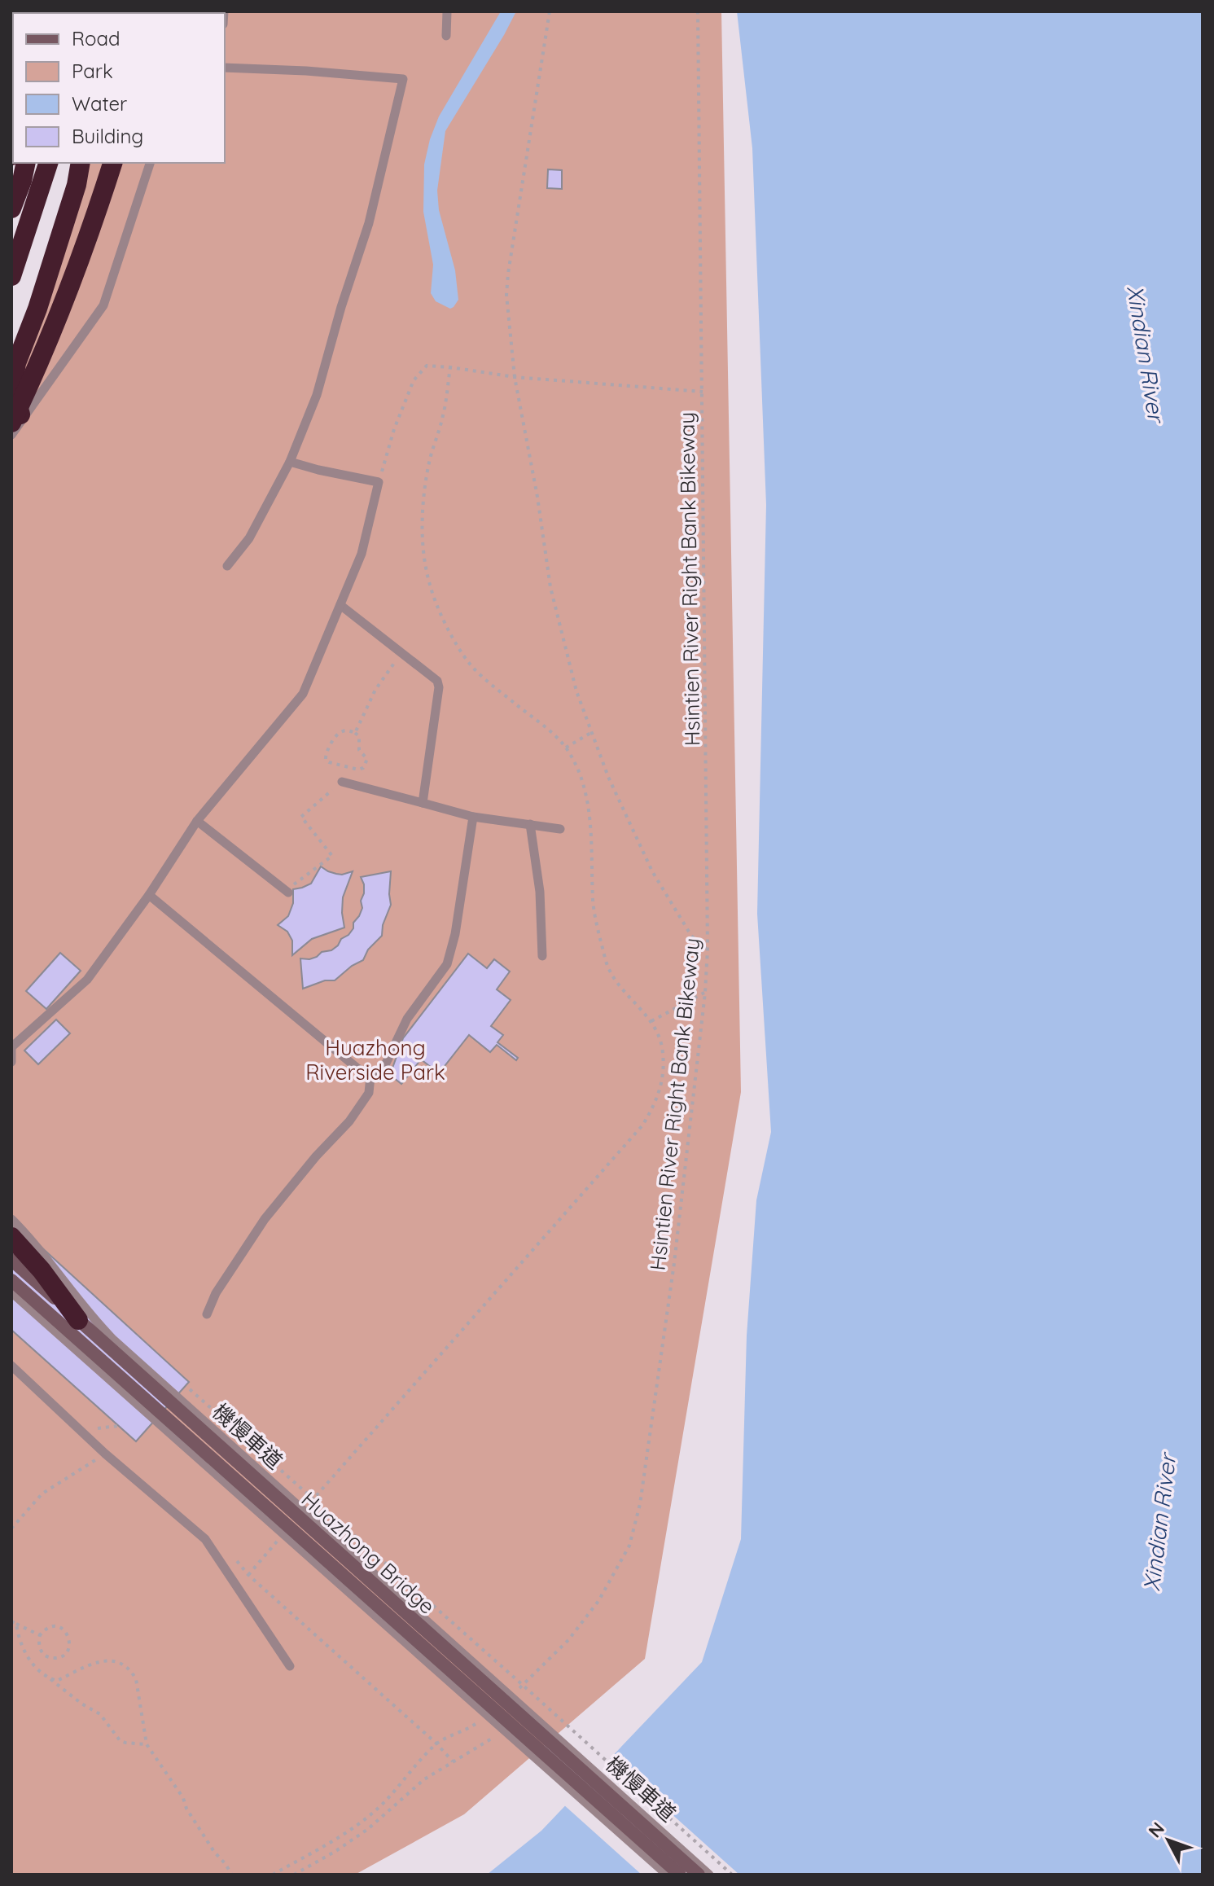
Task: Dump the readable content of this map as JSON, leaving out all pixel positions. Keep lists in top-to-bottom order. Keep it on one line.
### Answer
{"streets":{"main road":["Huazhong Bridge"],"lane":["機慢車道"],"path":["Hsintien River Right Bank Bikeway"]},"water":["Xindian River"],"parks":["Huazhong Riverside Park"],"legend":["Road","Park","Water","Building"],"north":"top left"}
